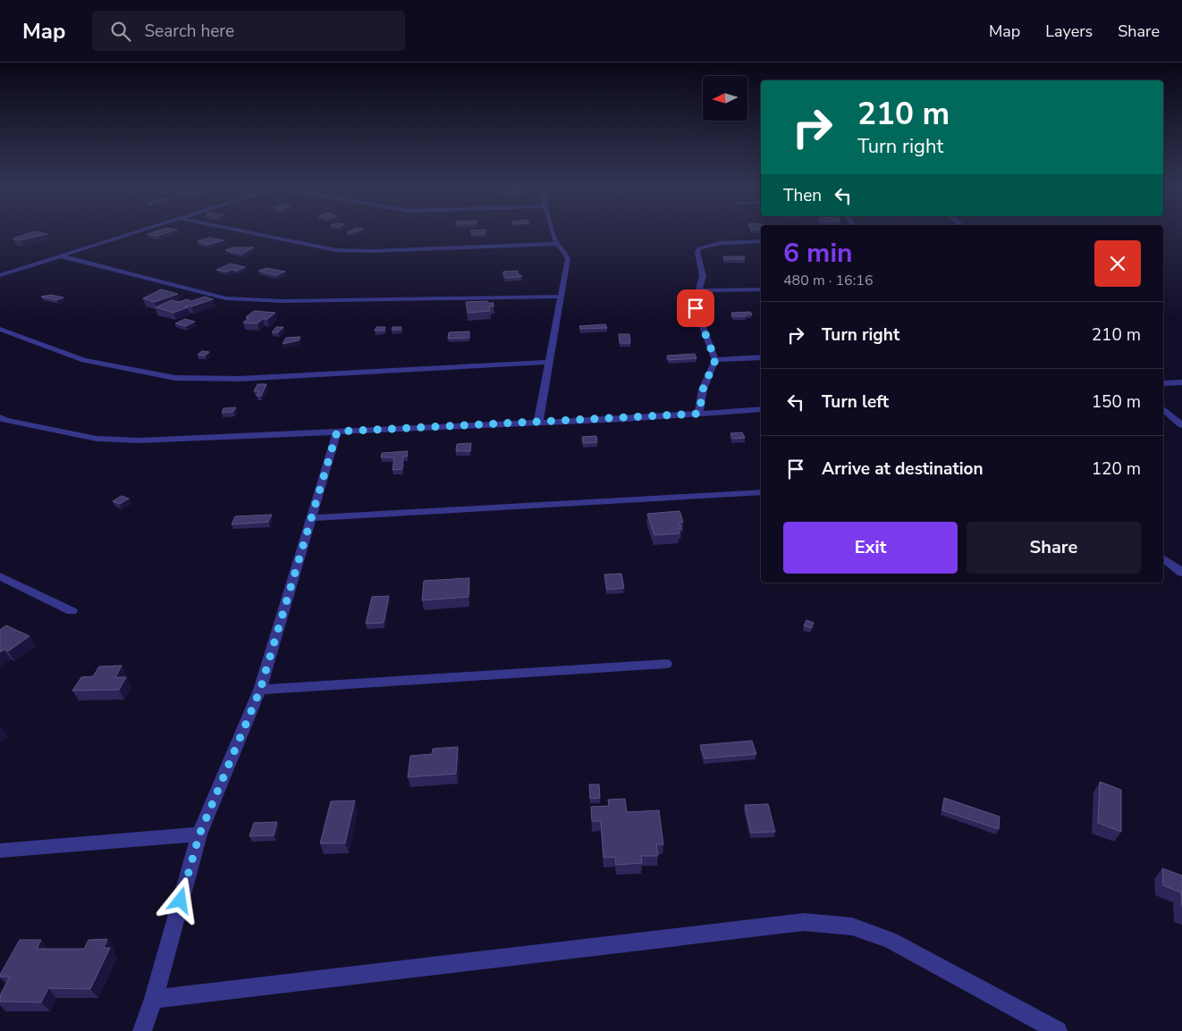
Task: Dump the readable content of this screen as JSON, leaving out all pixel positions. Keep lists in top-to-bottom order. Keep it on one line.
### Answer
{"north":"left","page":{"header":"Map","search":"Search here","nav":["Map","Layers","Share"],"turn":["210 m","Turn right"],"then":"Then","heading":["6 min","480 m · 16:16"],"list":[{"name":"Turn right","value":"210 m"},{"name":"Turn left","value":"150 m"},{"name":"Arrive at destination","value":"120 m"}],"buttons":["Exit","Share"]}}
